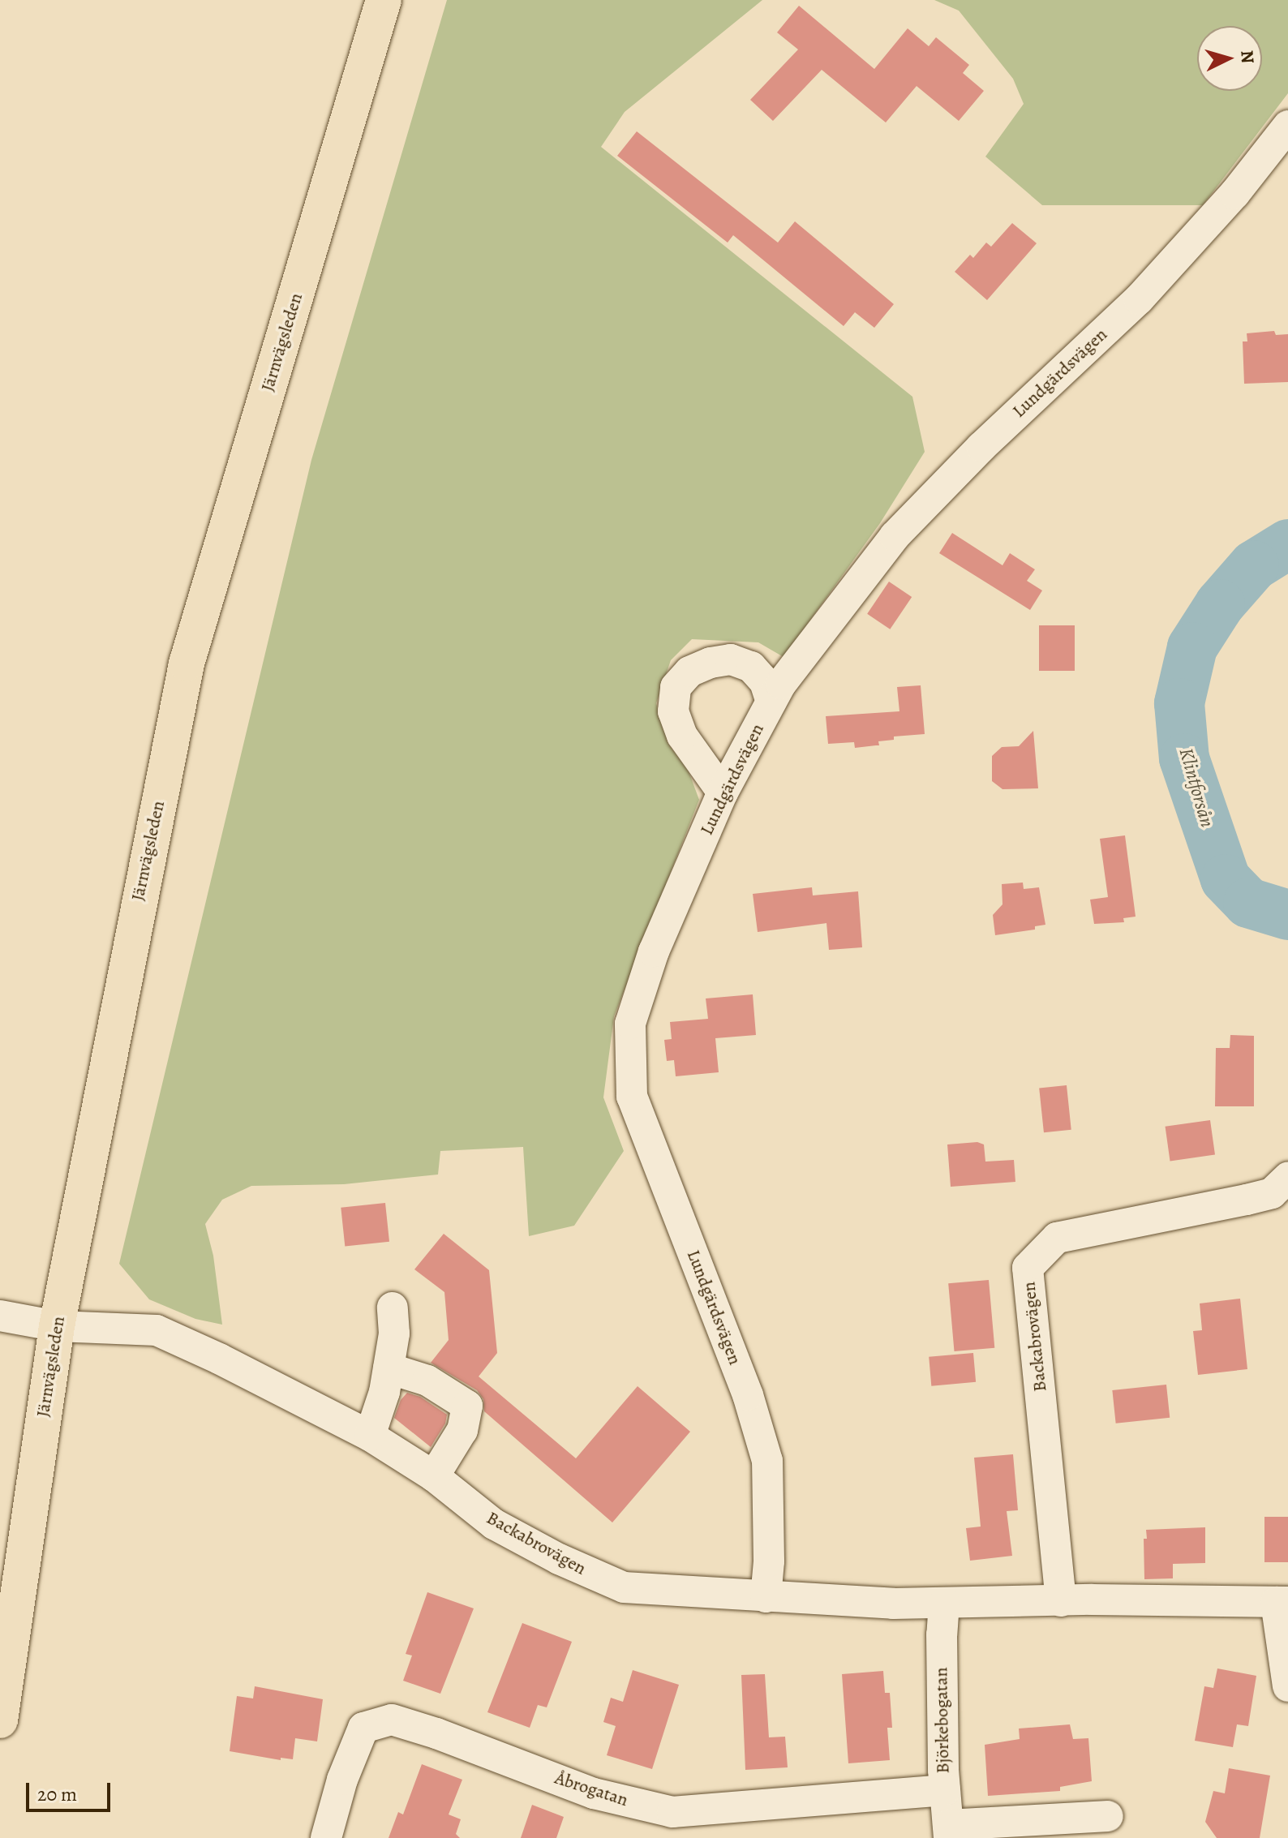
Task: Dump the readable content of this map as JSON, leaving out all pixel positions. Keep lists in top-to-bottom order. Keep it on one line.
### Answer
{"streets":{"main road":["Järnvägsleden"],"street":["Lundgärdsvägen","Backabrovägen","Björkebogatan","Åbrogatan"]},"crossings":[["Järnvägsleden","Backabrovägen"],["Lundgärdsvägen","Backabrovägen"],["Backabrovägen","Björkebogatan"],["Björkebogatan","Åbrogatan"]],"water":["Klintforsån"],"scale_bar":"20 m","north":"right"}
